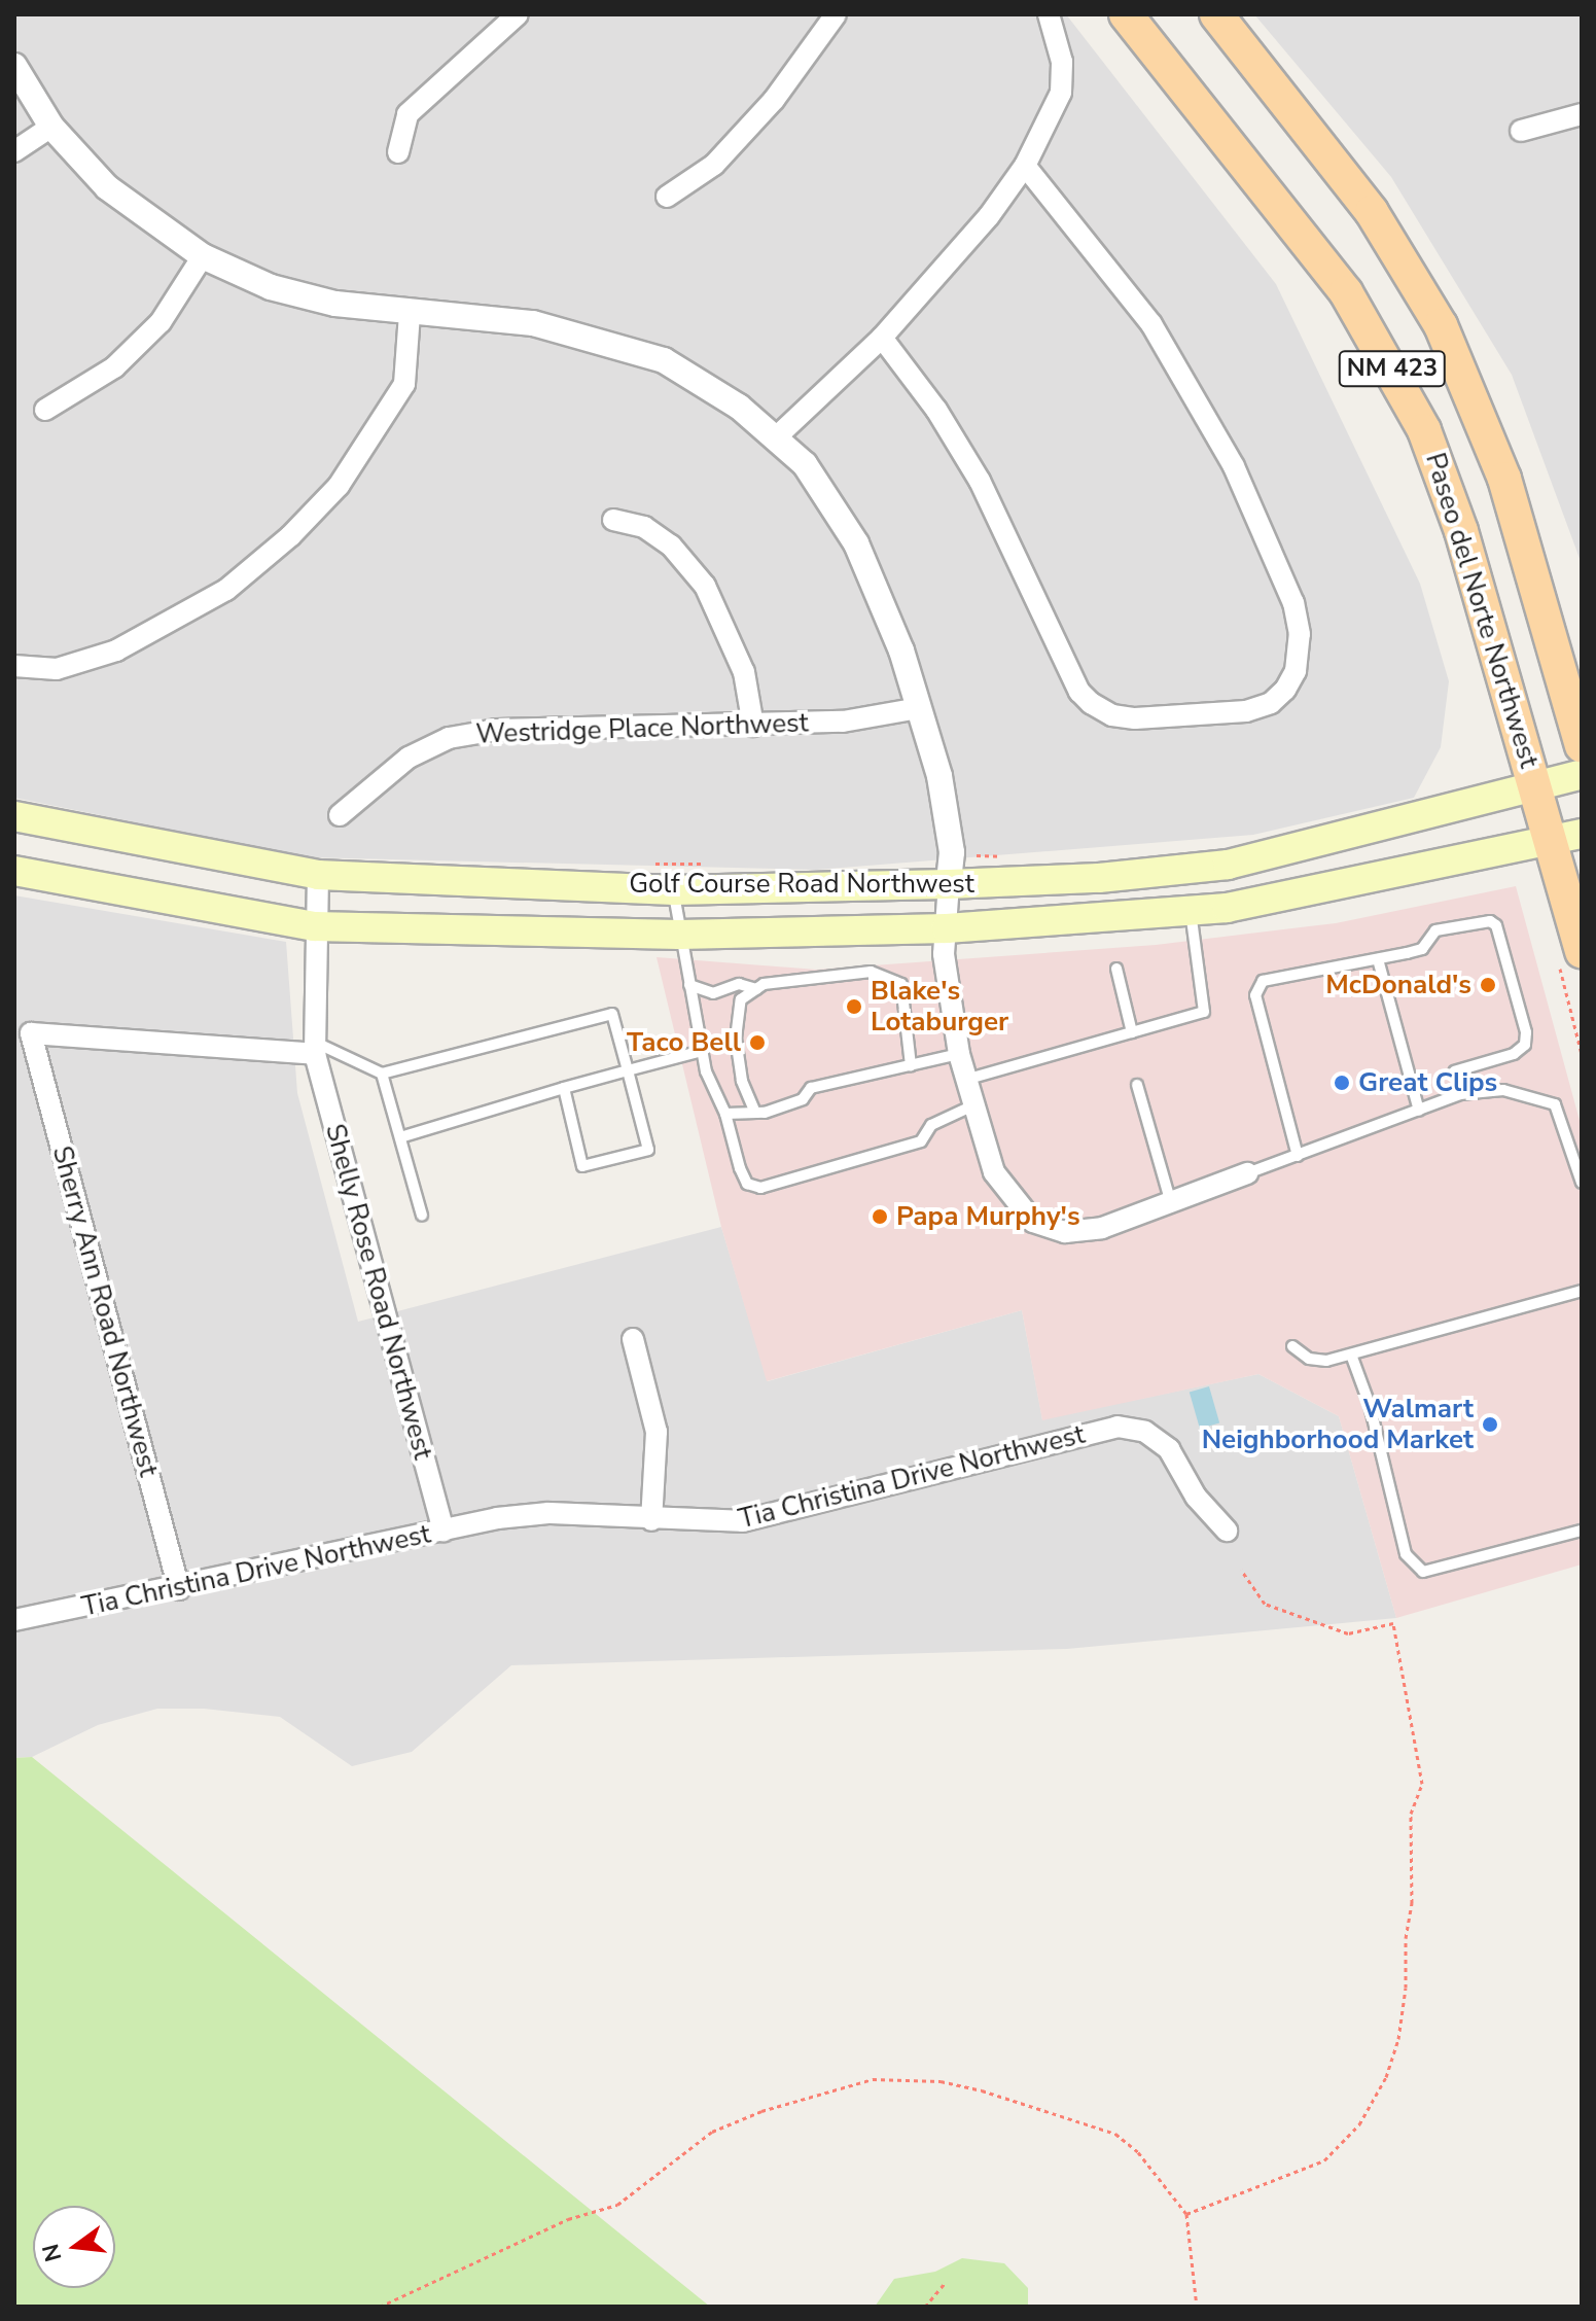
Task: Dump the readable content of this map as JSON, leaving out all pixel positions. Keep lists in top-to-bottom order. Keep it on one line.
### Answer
{"streets":{"main road":["NM 423","Paseo del Norte Northwest","Golf Course Road Northwest"],"street":["Westridge Place Northwest","Shelly Rose Road Northwest","Sherry Ann Road Northwest","Tia Christina Drive Northwest"]},"crossings":[["Paseo del Norte Northwest","Golf Course Road Northwest"],["Shelly Rose Road Northwest","Sherry Ann Road Northwest"],["Shelly Rose Road Northwest","Tia Christina Drive Northwest"],["Sherry Ann Road Northwest","Tia Christina Drive Northwest"]],"places":["McDonald's","Blake's Lotaburger","Taco Bell","Great Clips","Papa Murphy's","Walmart Neighborhood Market"],"north":"left"}
